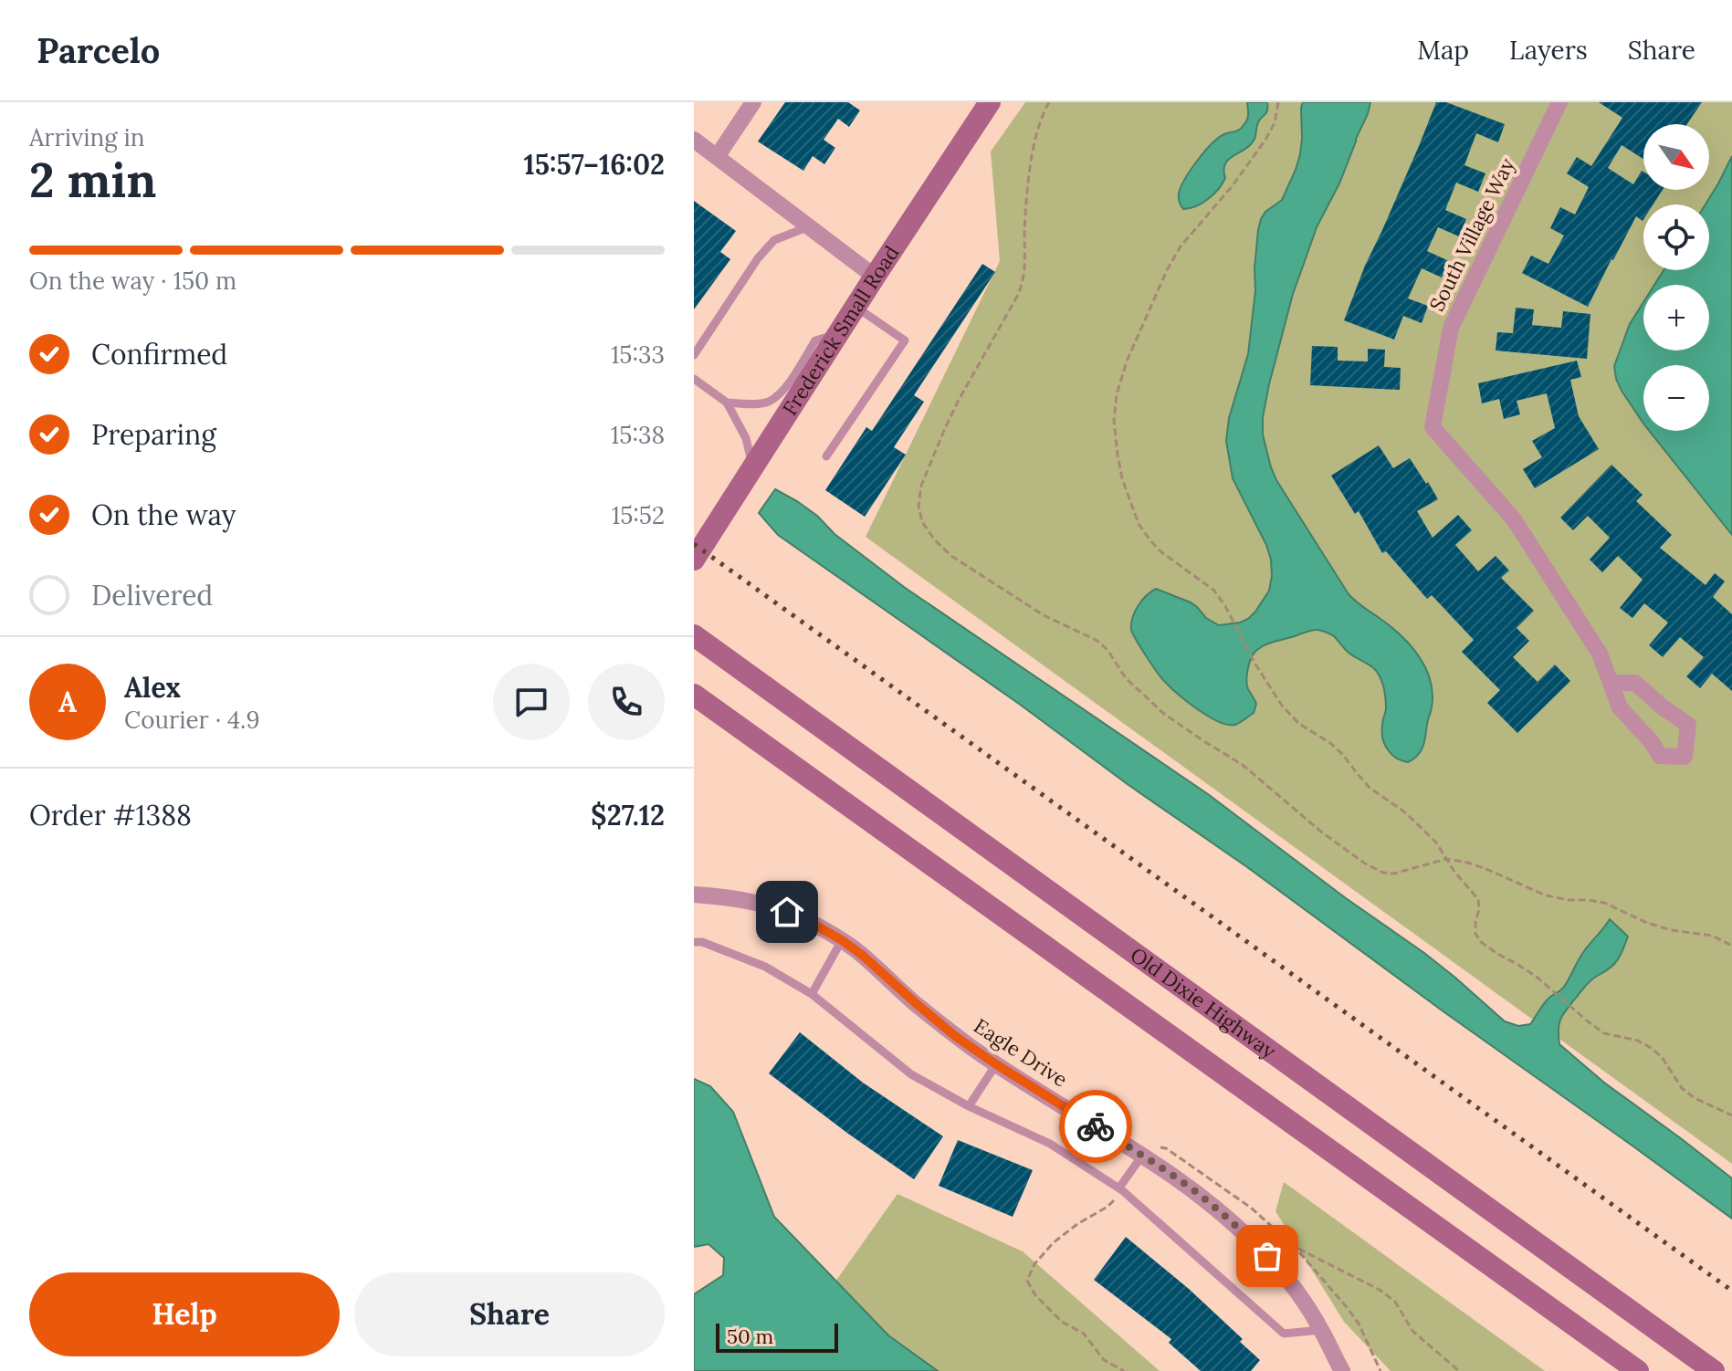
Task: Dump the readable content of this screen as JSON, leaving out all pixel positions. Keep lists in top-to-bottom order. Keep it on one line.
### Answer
{"streets":{"main road":["Frederick Small Road","Old Dixie Highway"],"street":["South Village Way","Eagle Drive"]},"scale_bar":"50 m","north":"bottom right","page":{"header":"Parcelo","nav":["Map","Layers","Share"],"heading":["2 min","Arriving in","15:57–16:02"],"panel":["Alex","Courier · 4.9","Order #1388","$27.12"],"map_buttons":["+","−"],"bar":"On the way · 150 m","list":[["Confirmed","15:33"],["Preparing","15:38"],["On the way","15:52"],"Delivered"],"round":"A","buttons":["Help","Share"],"scale":"50 m"}}
